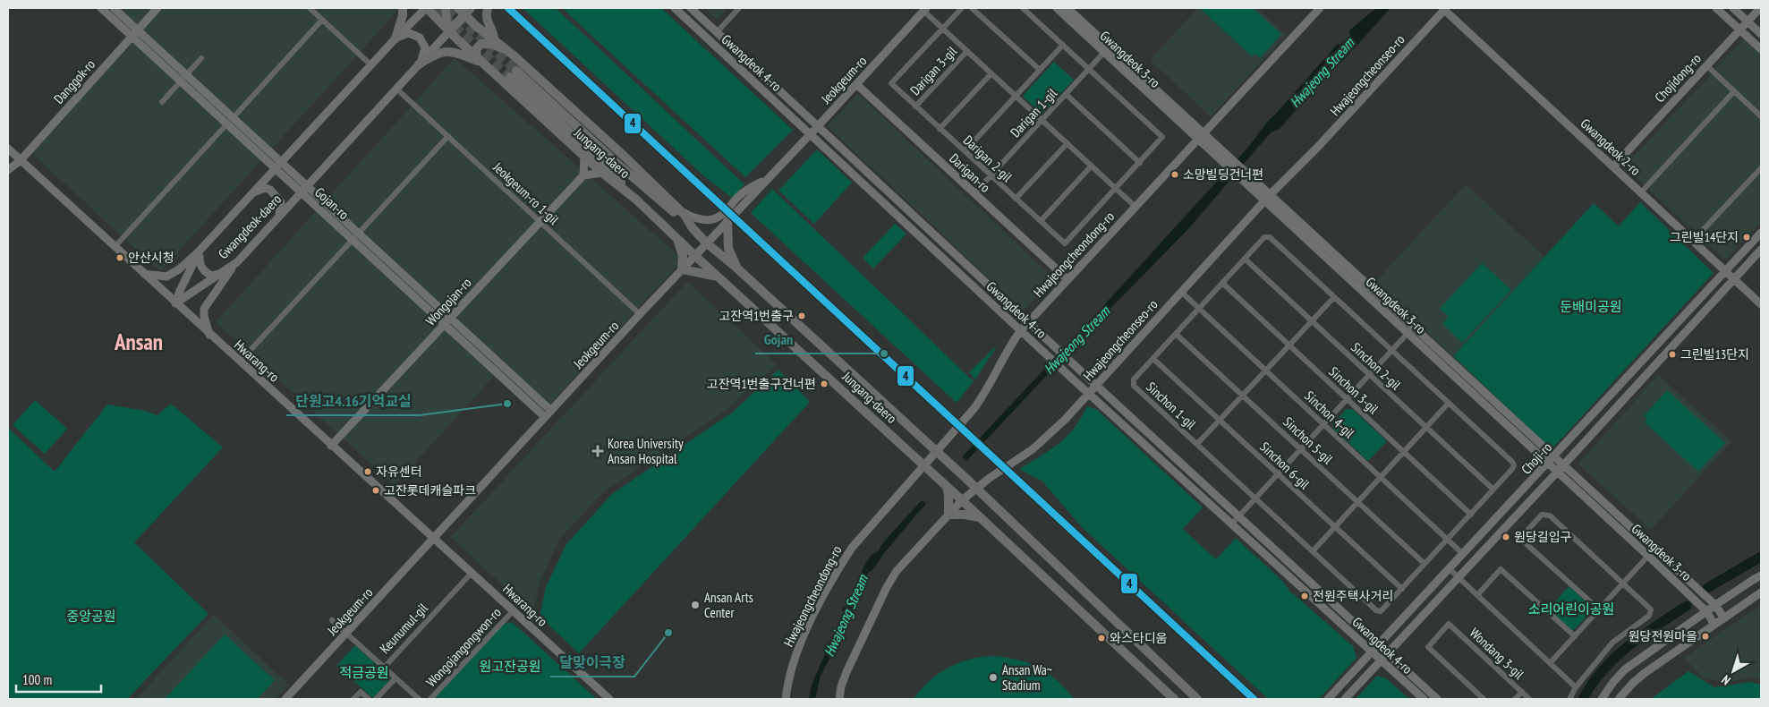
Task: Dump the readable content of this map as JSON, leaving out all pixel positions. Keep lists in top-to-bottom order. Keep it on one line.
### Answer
{"streets":{"main road":["Jungang-daero","Gwangdeok-daero"],"street":["Gwangdeok 3-ro","Gwangdeok 4-ro","Darigan 3-gil","Hwajeongcheonseo-ro","Chojidong-ro","Jeokgeum-ro","Danggok-ro","Darigan 1-gil","Gwangdeok 2-ro","Darigan 2-gil","Darigan-ro","Jeokgeum-ro 1-gil","Gojan-ro","Hwajeongcheondong-ro","Wongojan-ro","Hwarang-ro","Sinchon 2-gil","Sinchon 3-gil","Sinchon 1-gil","Sinchon 4-gil","Sinchon 5-gil","Choji-ro","Sinchon 6-gil","Keunumul-gil","Wongojangongwon-ro","Wondang 3-gil"]},"crossings":[["Gwangdeok 3-ro","Hwajeongcheonseo-ro"],["Gwangdeok 3-ro","Darigan 1-gil"],["Gwangdeok 3-ro","Hwajeongcheondong-ro"],["Gwangdeok 3-ro","Choji-ro"],["Gwangdeok 4-ro","Hwajeongcheonseo-ro"],["Gwangdeok 4-ro","Jeokgeum-ro"],["Gwangdeok 4-ro","Hwajeongcheondong-ro"],["Gwangdeok 4-ro","Choji-ro"],["Darigan 3-gil","Jeokgeum-ro"],["Darigan 3-gil","Darigan 1-gil"],["Darigan 3-gil","Darigan 2-gil"],["Darigan 3-gil","Hwajeongcheondong-ro"],["Hwajeongcheonseo-ro","Gwangdeok 2-ro"],["Hwajeongcheonseo-ro","Jungang-daero"],["Hwajeongcheonseo-ro","Sinchon 4-gil"],["Chojidong-ro","Gwangdeok 2-ro"],["Jeokgeum-ro","Jungang-daero"],["Jeokgeum-ro","Darigan-ro"],["Jeokgeum-ro","Jeokgeum-ro 1-gil"],["Jeokgeum-ro","Gojan-ro"],["Jeokgeum-ro","Hwarang-ro"],["Danggok-ro","Gojan-ro"],["Danggok-ro","Hwarang-ro"],["Darigan 1-gil","Darigan 2-gil"],["Darigan 1-gil","Darigan-ro"],["Gwangdeok 2-ro","Choji-ro"],["Jungang-daero","Gwangdeok-daero"],["Jungang-daero","Hwajeongcheondong-ro"],["Darigan-ro","Hwajeongcheondong-ro"],["Jeokgeum-ro 1-gil","Gwangdeok-daero"],["Jeokgeum-ro 1-gil","Wongojan-ro"],["Gojan-ro","Gwangdeok-daero"],["Gojan-ro","Wongojan-ro"],["Gwangdeok-daero","Hwarang-ro"],["Wongojan-ro","Hwarang-ro"],["Hwarang-ro","Keunumul-gil"],["Hwarang-ro","Wongojangongwon-ro"],["Sinchon 2-gil","Sinchon 1-gil"],["Sinchon 3-gil","Sinchon 1-gil"],["Sinchon 1-gil","Sinchon 4-gil"],["Sinchon 1-gil","Sinchon 5-gil"],["Sinchon 1-gil","Sinchon 6-gil"],["Sinchon 4-gil","Choji-ro"]],"districts":["Ansan"],"water":["Hwajeong Stream"],"parks":["둔배미공원","소리어린이공원","중앙공원","원고잔공원","적금공원"],"places":{"other":["소망빌딩건너편","그린빌14단지","안산시청","고잔역1번출구","Gojan","그린빌13단지","고잔역1번출구건너편","단원고4.16기억교실","자유센터","고잔롯데캐슬파크","원당길입구","전원주택사거리","Ansan Arts Center","달맞이극장","원당전원마을","와스타디움","Ansan Wa~ Stadium"],"health":["Korea University Ansan Hospital"]},"lines":["transit line 4"],"scale_bar":"100 m","north":"bottom left"}
